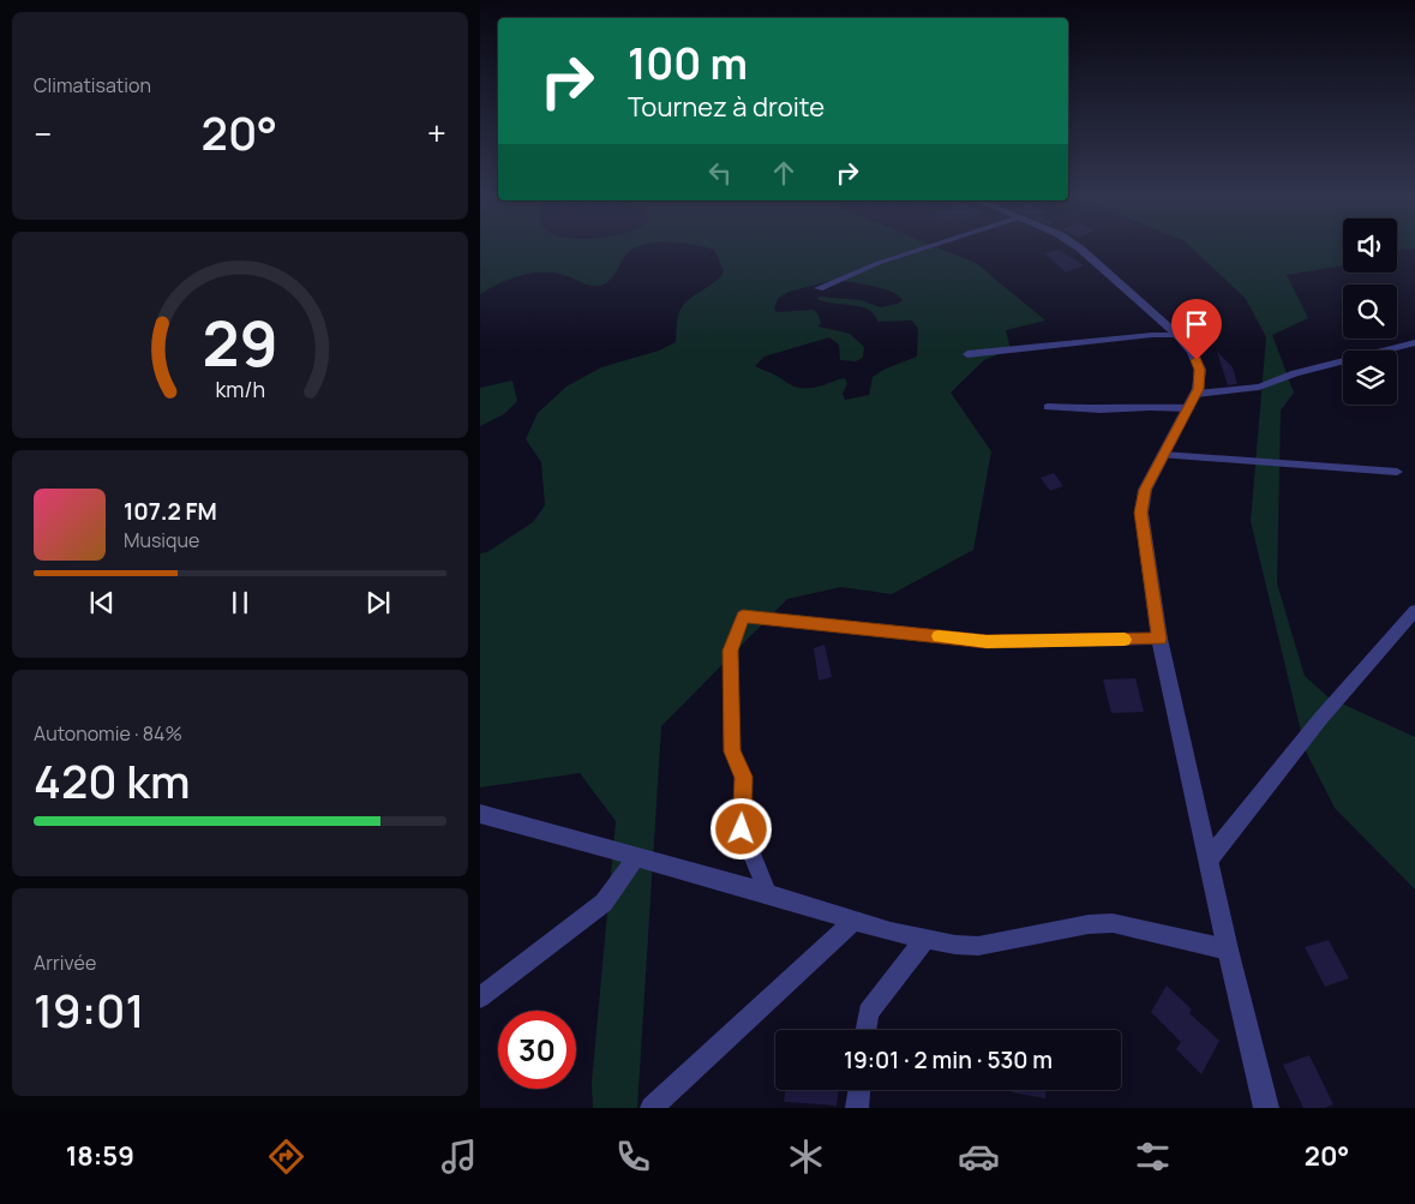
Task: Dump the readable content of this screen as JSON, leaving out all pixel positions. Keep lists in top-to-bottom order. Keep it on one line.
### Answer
{"page":{"tile":["Climatisation",["Autonomie · 84%","420 km"],["Arrivée","19:01"]],"turn":["100 m","Tournez à droite"],"heat":["−","20°","+"],"song":["107.2 FM","Musique"],"limit":"30","trip":"19:01 · 2 min · 530 m","tabs":["18:59","20°"],"gauge":["29","km/h"]}}
